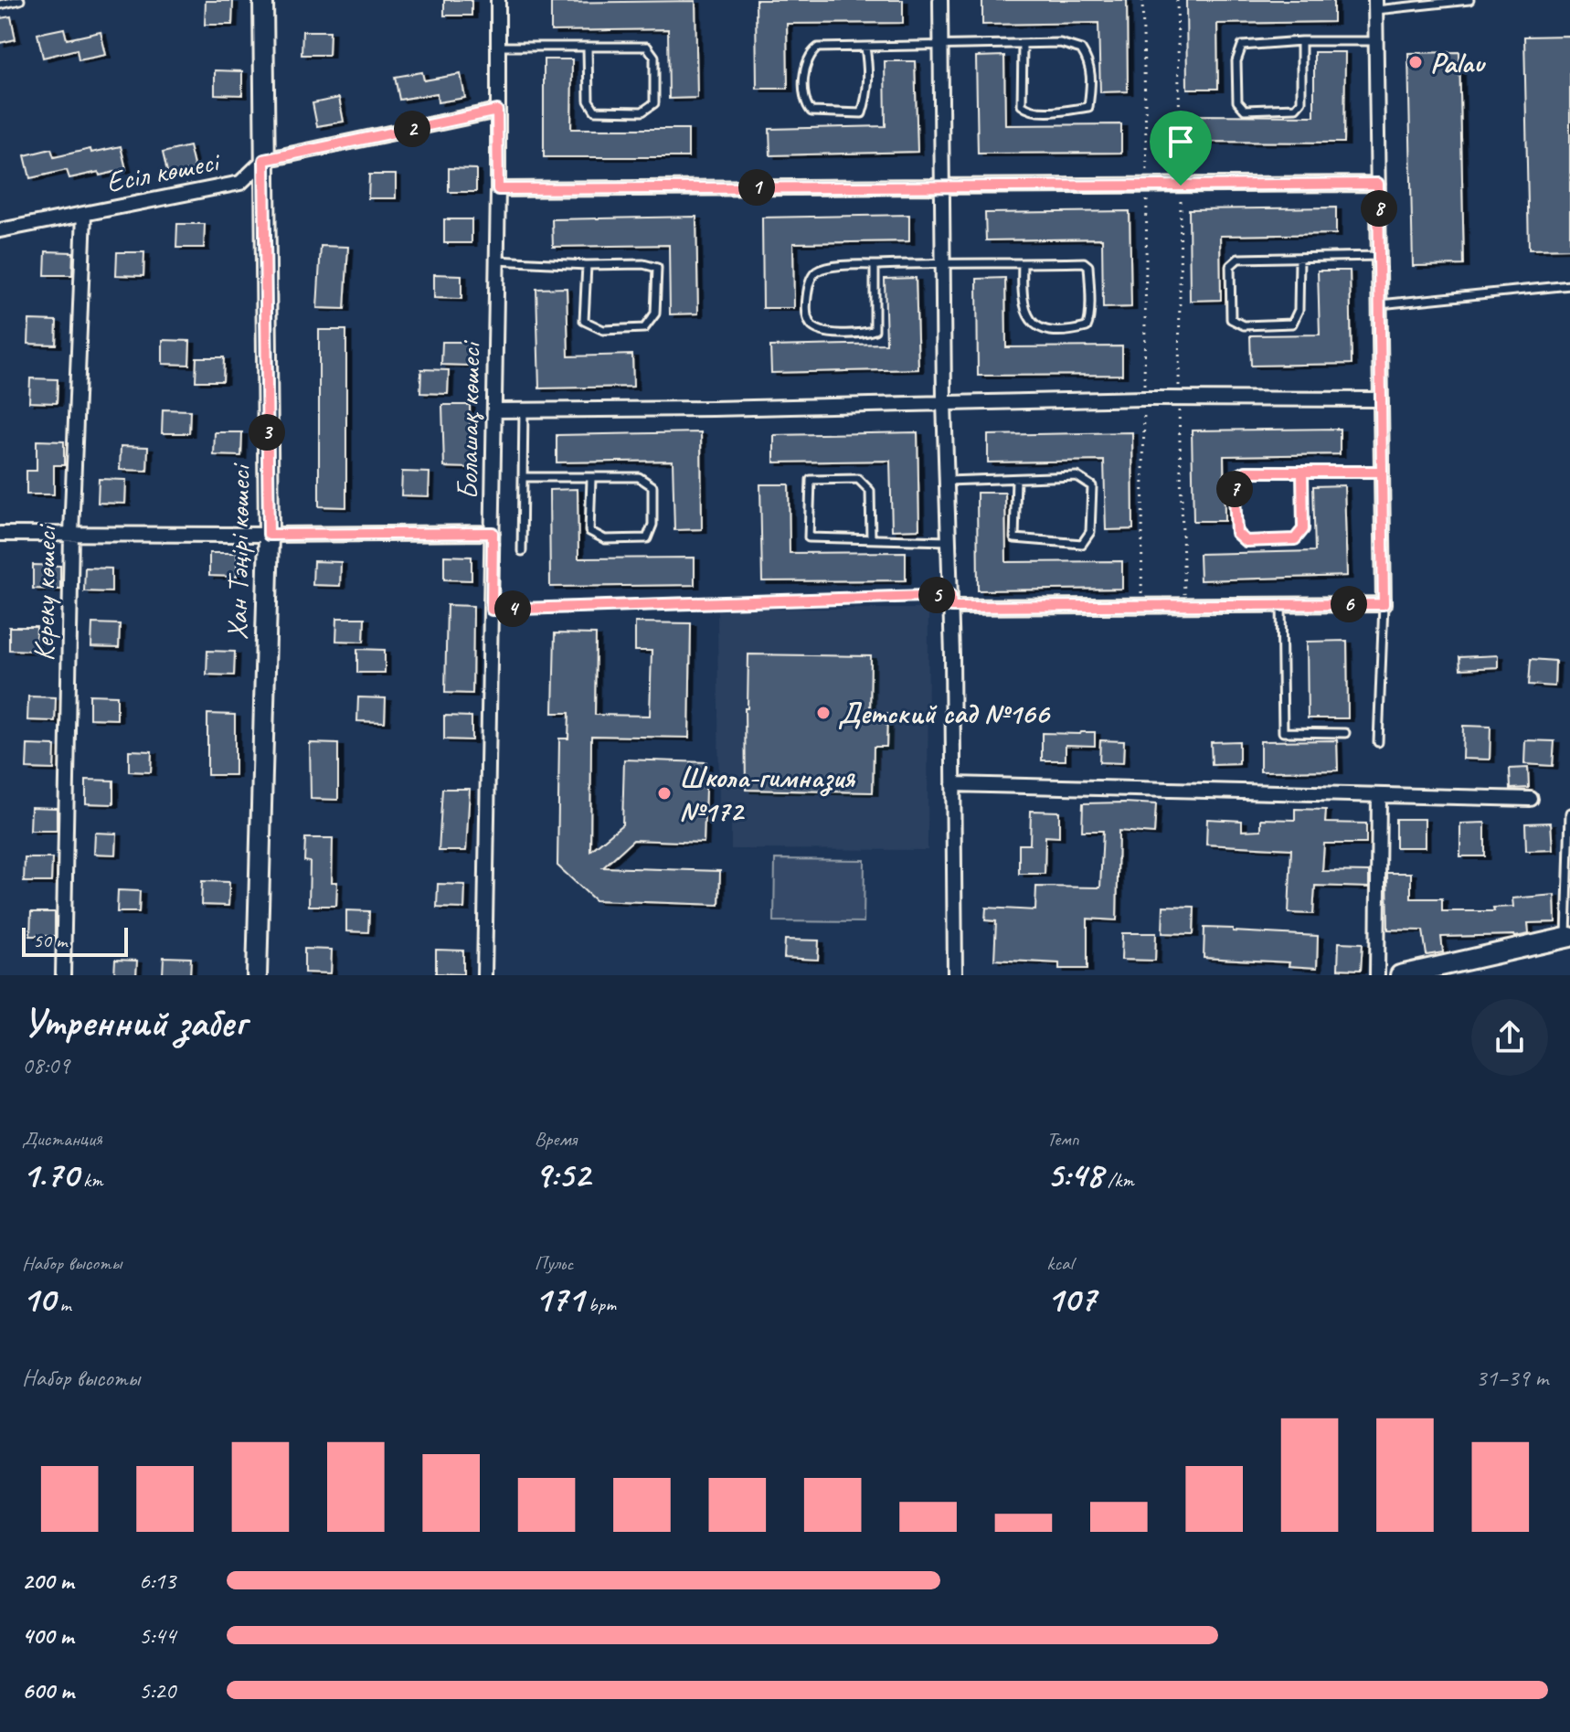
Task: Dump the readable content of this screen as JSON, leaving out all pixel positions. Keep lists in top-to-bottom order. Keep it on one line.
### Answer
{"streets":{"street":["Есіл көшесі","Болашақ көшесі","Хан Тәңірі көшесі","Кереку көшесі"]},"crossings":[["Есіл көшесі","Болашақ көшесі"],["Есіл көшесі","Хан Тәңірі көшесі"],["Есіл көшесі","Кереку көшесі"]],"places":["Palau","Детский сад №166","Школа-гимназия №172"],"scale_bar":"50 m","page":{"pins":["2","1","8","3","7","5","6","4"],"scale":"50 m","heading":["Утренний забег","08:09"],"stats":[["Дистанция","1.70 km"],["Время","9:52"],["Темп","5:48 /km"],["Набор высоты","10 m"],["Пульс","171 bpm"],["kcal","107"]],"chart":["Набор высоты","31–39 m"],"list":[{"name":"200 m","note":"6:13"},{"name":"400 m","note":"5:44"},{"name":"600 m","note":"5:20"}]}}
